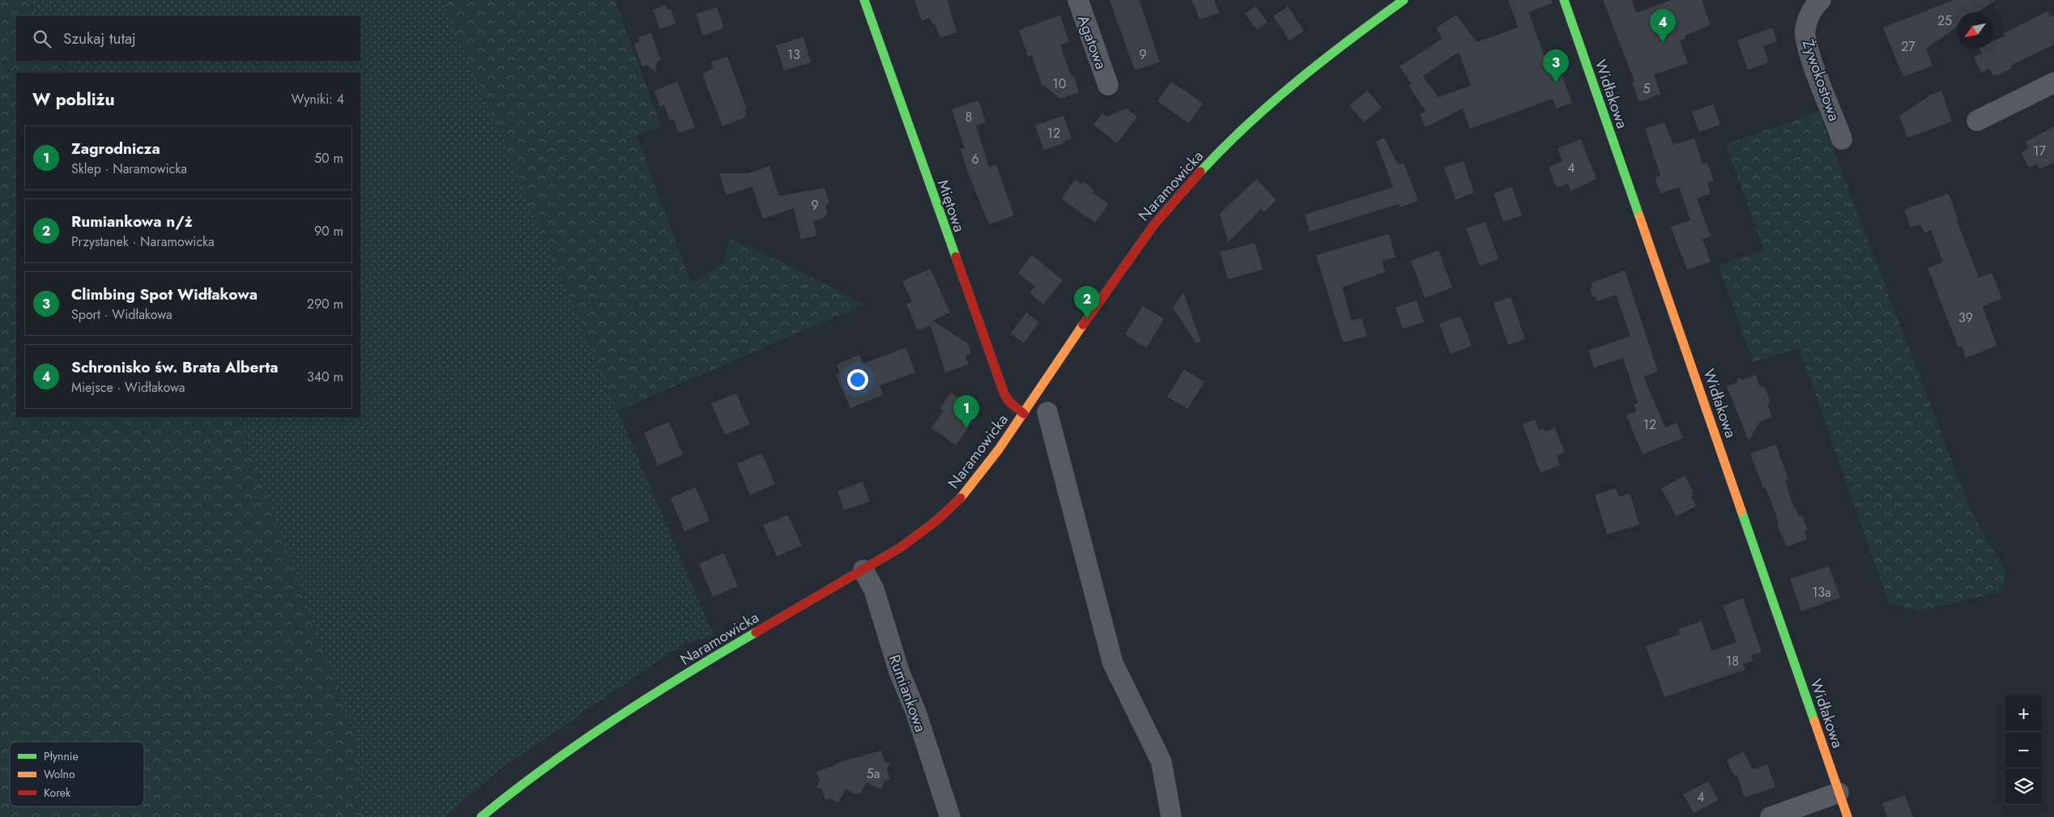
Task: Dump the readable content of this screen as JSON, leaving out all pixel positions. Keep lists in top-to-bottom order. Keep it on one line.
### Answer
{"streets":{"street":["Agatowa","Żywokostowa","Widłakowa","Naramowicka","Miętowa","Rumiankowa"]},"crossings":[["Naramowicka","Miętowa"],["Naramowicka","Rumiankowa"]],"house_numbers":["25","27","13","9","10","5","8","12","17","6","4","9","39","12","13a","18","5a","4"],"legend":["Płynnie","Wolno","Korek"],"north":"bottom left","page":{"pins":["4","3","2","1"],"search":"Szukaj tutaj","heading":["W pobliżu","Wyniki: 4"],"list":[{"mark":"1","name":"Zagrodnicza","note":"Sklep · Naramowicka","value":"50 m"},{"mark":"2","name":"Rumiankowa n/ż","note":"Przystanek · Naramowicka","value":"90 m"},{"mark":"3","name":"Climbing Spot Widłakowa","note":"Sport · Widłakowa","value":"290 m"},{"mark":"4","name":"Schronisko św. Brata Alberta","note":"Miejsce · Widłakowa","value":"340 m"}],"map_buttons":["+","−"]}}
